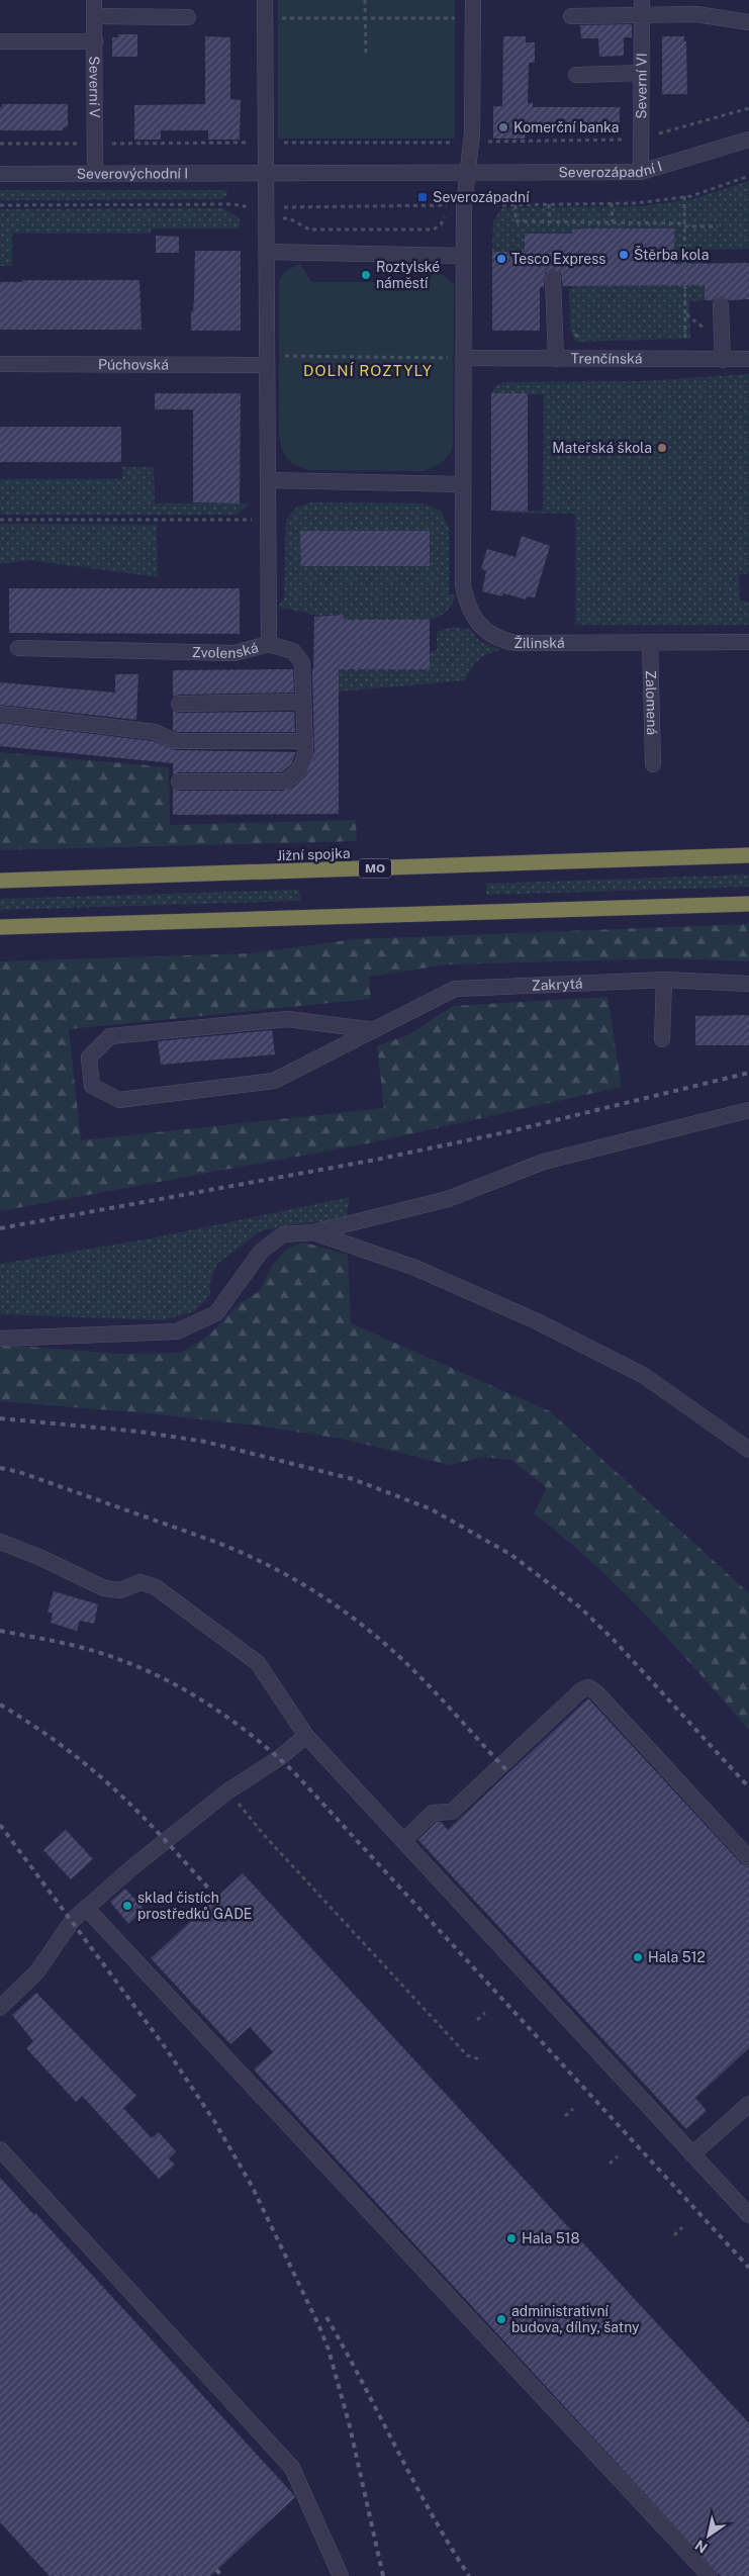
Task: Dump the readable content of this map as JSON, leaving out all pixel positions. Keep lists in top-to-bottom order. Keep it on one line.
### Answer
{"streets":{"highway":["Jižní spojka","MO"],"street":["Severní VI","Severní V","Severozápadní I","Severovýchodní I","Trenčínská","Púchovská","Žilinská","Zvolenská","Zalomená","Zakrytá"]},"crossings":[["Severní VI","Severozápadní I"],["Severní V","Severovýchodní I"],["Žilinská","Zalomená"]],"districts":["DOLNÍ ROZTYLY"],"places":{"other":["Komerční banka","Štěrba kola","Tesco Express","Roztylské náměstí","Mateřská škola","sklad čistích prostředků GADE","Hala 512","Hala 518","administrativní budova, dílny, šatny"],"transit":["Severozápadní"]},"north":"bottom left"}
